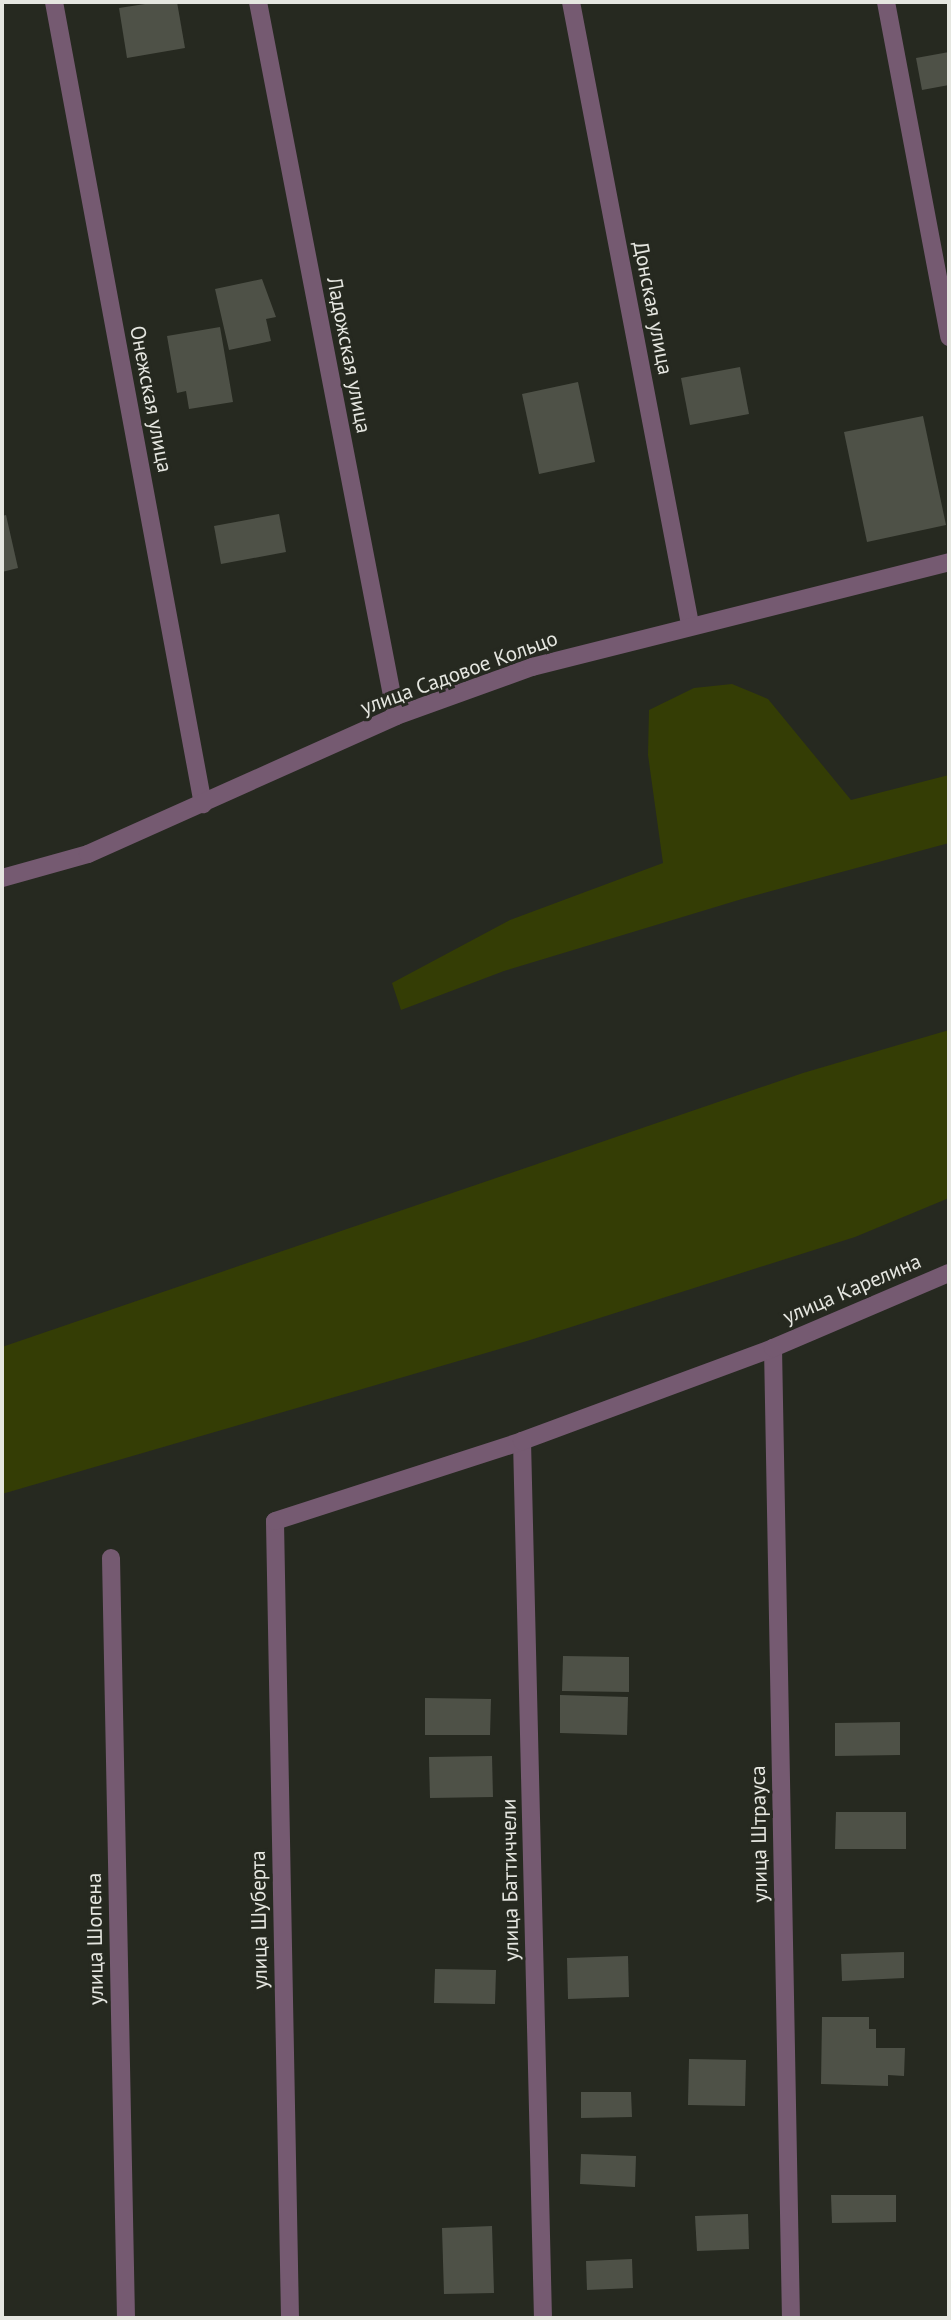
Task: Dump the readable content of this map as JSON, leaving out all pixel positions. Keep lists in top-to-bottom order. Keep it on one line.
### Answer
{"streets":{"street":["Донская улица","Ладожская улица","Онежская улица","улица Садовое Кольцо","улица Карелина","улица Штрауса","улица Баттиччели","улица Шуберта","улица Шопена"]},"crossings":[["Донская улица","улица Садовое Кольцо"],["Ладожская улица","улица Садовое Кольцо"],["Онежская улица","улица Садовое Кольцо"],["улица Карелина","улица Штрауса"],["улица Карелина","улица Баттиччели"],["улица Карелина","улица Шуберта"]]}
